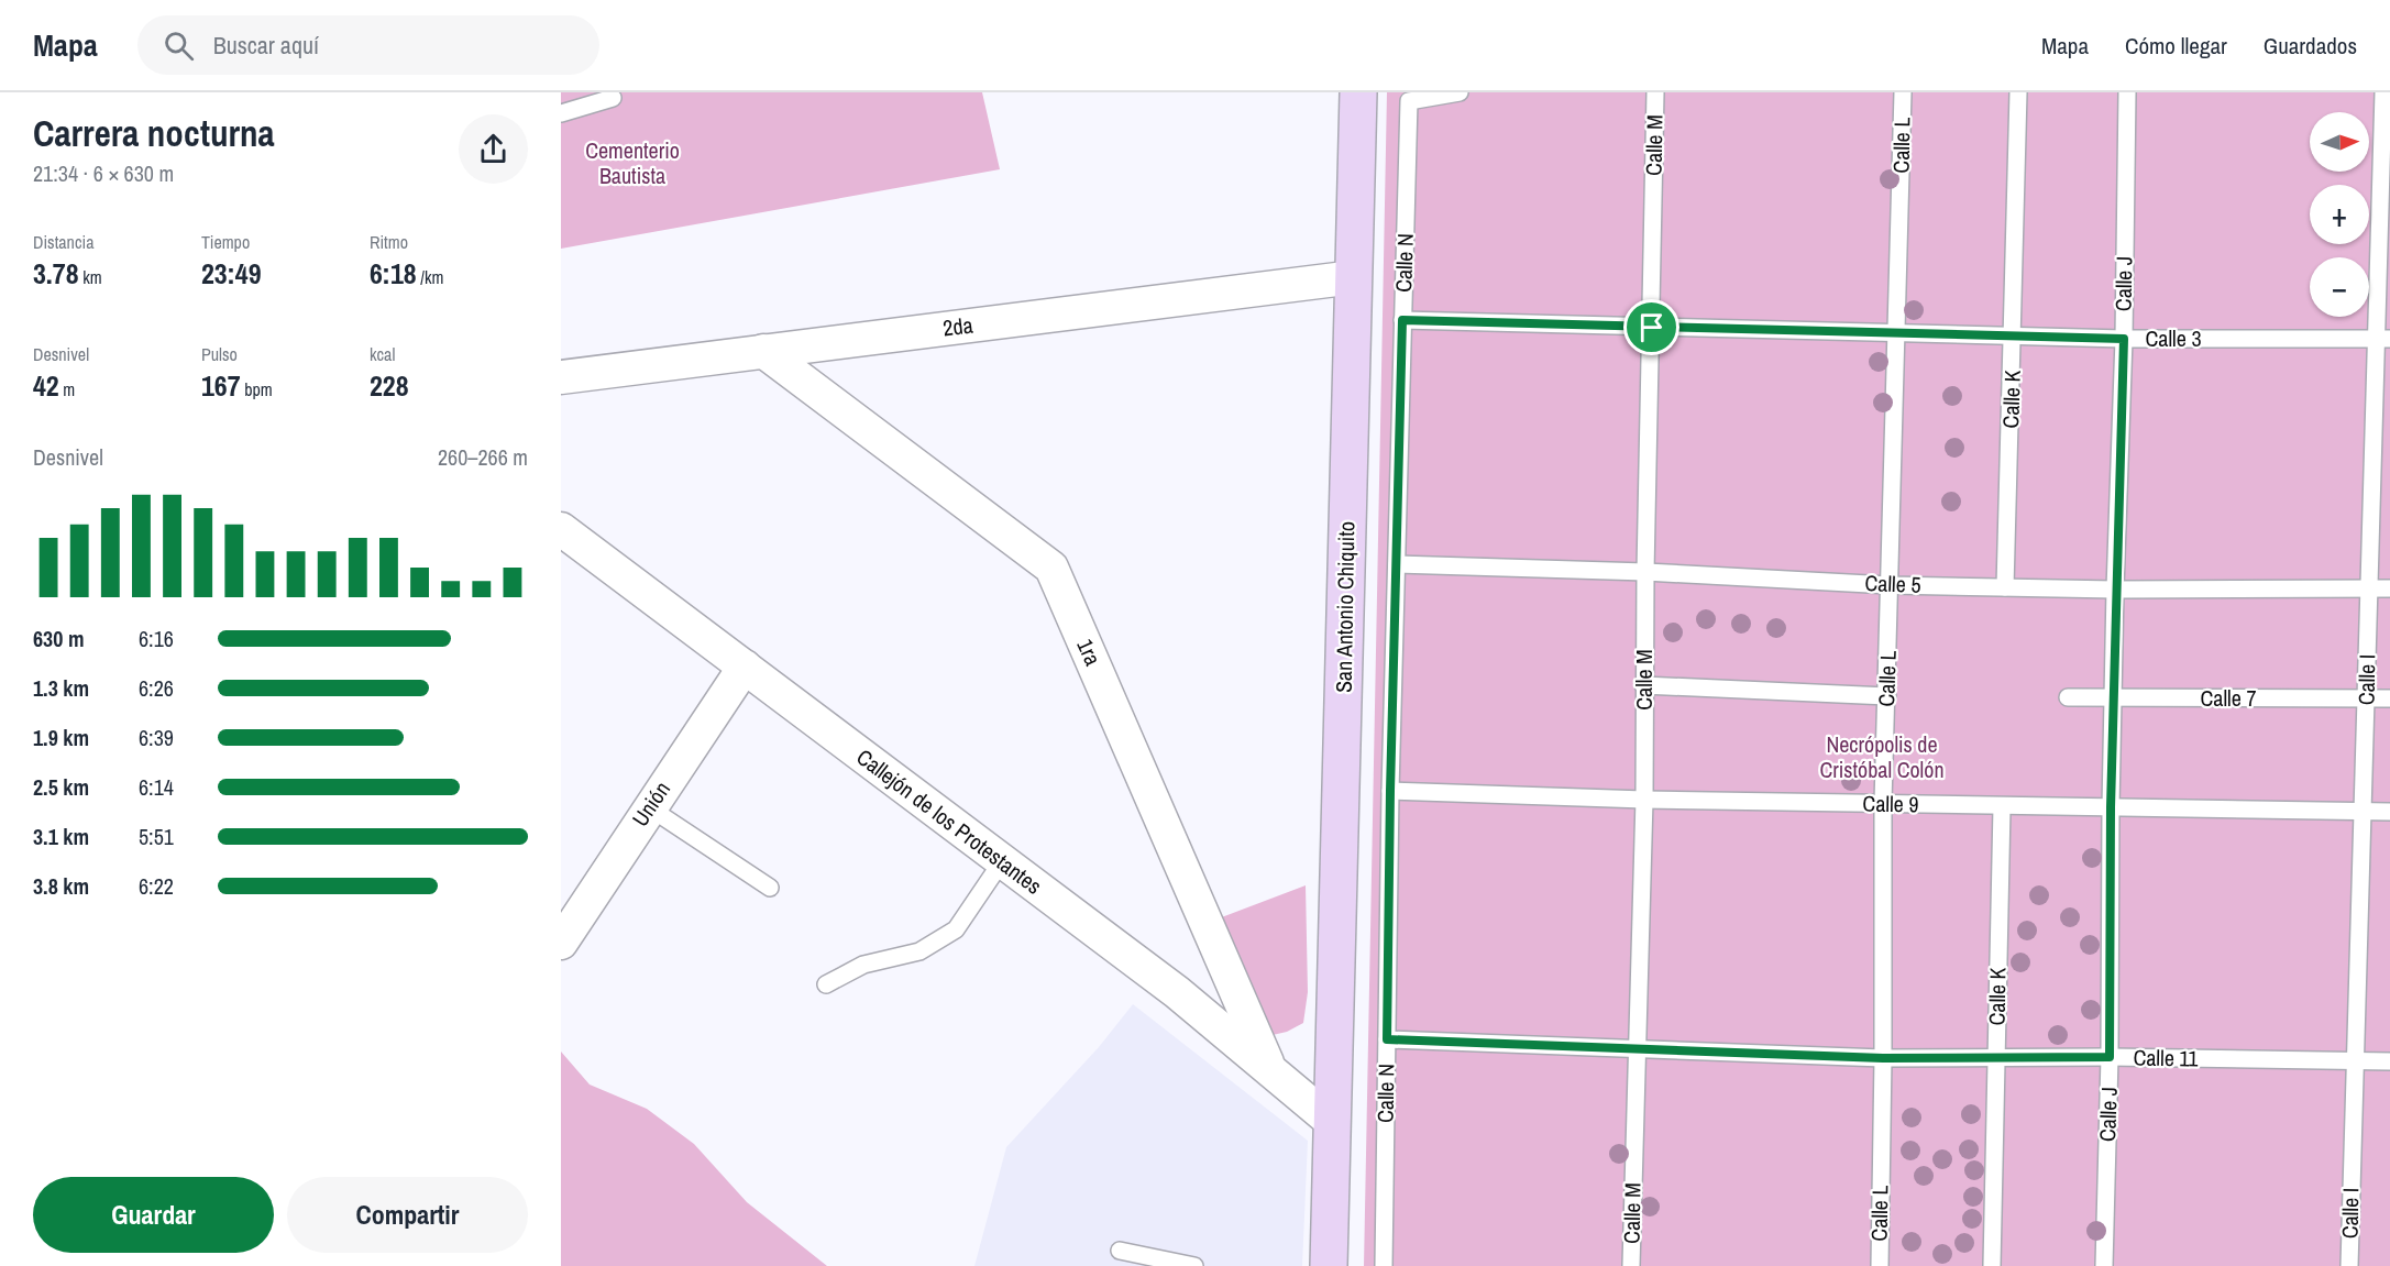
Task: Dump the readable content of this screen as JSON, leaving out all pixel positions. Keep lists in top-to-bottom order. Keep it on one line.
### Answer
{"streets":{"main road":["San Antonio Chiquito"],"street":["2da","1ra","Unión","Callejón de los Protestantes"],"lane":["Calle M","Calle L","Calle N","Calle J","Calle 3","Calle K","Calle 5","Calle I","Calle 7","Calle 9","Calle 11"]},"crossings":[["Calle M","Calle 3"],["Calle M","Calle 5"],["Calle M","Calle 9"],["Calle M","Calle 11"],["Calle L","Calle 3"],["Calle L","Calle 5"],["Calle L","Calle 9"],["Calle L","Calle 11"],["Calle N","Calle 3"],["Calle N","Calle 5"],["Calle N","Calle 9"],["Calle N","Calle 11"],["Calle J","Calle 3"],["Calle J","Calle 5"],["Calle J","Calle 7"],["Calle J","Calle 9"],["Calle J","Calle 11"],["2da","San Antonio Chiquito"],["2da","1ra"],["Calle 3","Calle K"],["Calle 3","Calle I"],["Calle K","Calle 5"],["Calle K","Calle 9"],["Calle K","Calle 11"],["Calle 5","Calle I"],["San Antonio Chiquito","Callejón de los Protestantes"],["1ra","Callejón de los Protestantes"],["Calle I","Calle 7"],["Calle I","Calle 9"],["Calle I","Calle 11"],["Unión","Callejón de los Protestantes"]],"parks":["Cementerio Bautista","Necrópolis de Cristóbal Colón"],"north":"right","page":{"header":"Mapa","search":"Buscar aquí","nav":["Mapa","Cómo llegar","Guardados"],"heading":["Carrera nocturna","21:34 · 6 × 630 m"],"map_buttons":["+","−"],"stats":[["Distancia","3.78 km"],["Tiempo","23:49"],["Ritmo","6:18 /km"],["Desnivel","42 m"],["Pulso","167 bpm"],["kcal","228"]],"chart":["Desnivel","260–266 m"],"list":[{"name":"630 m","note":"6:16"},{"name":"1.3 km","note":"6:26"},{"name":"1.9 km","note":"6:39"},{"name":"2.5 km","note":"6:14"},{"name":"3.1 km","note":"5:51"},{"name":"3.8 km","note":"6:22"}],"buttons":["Guardar","Compartir"]}}
